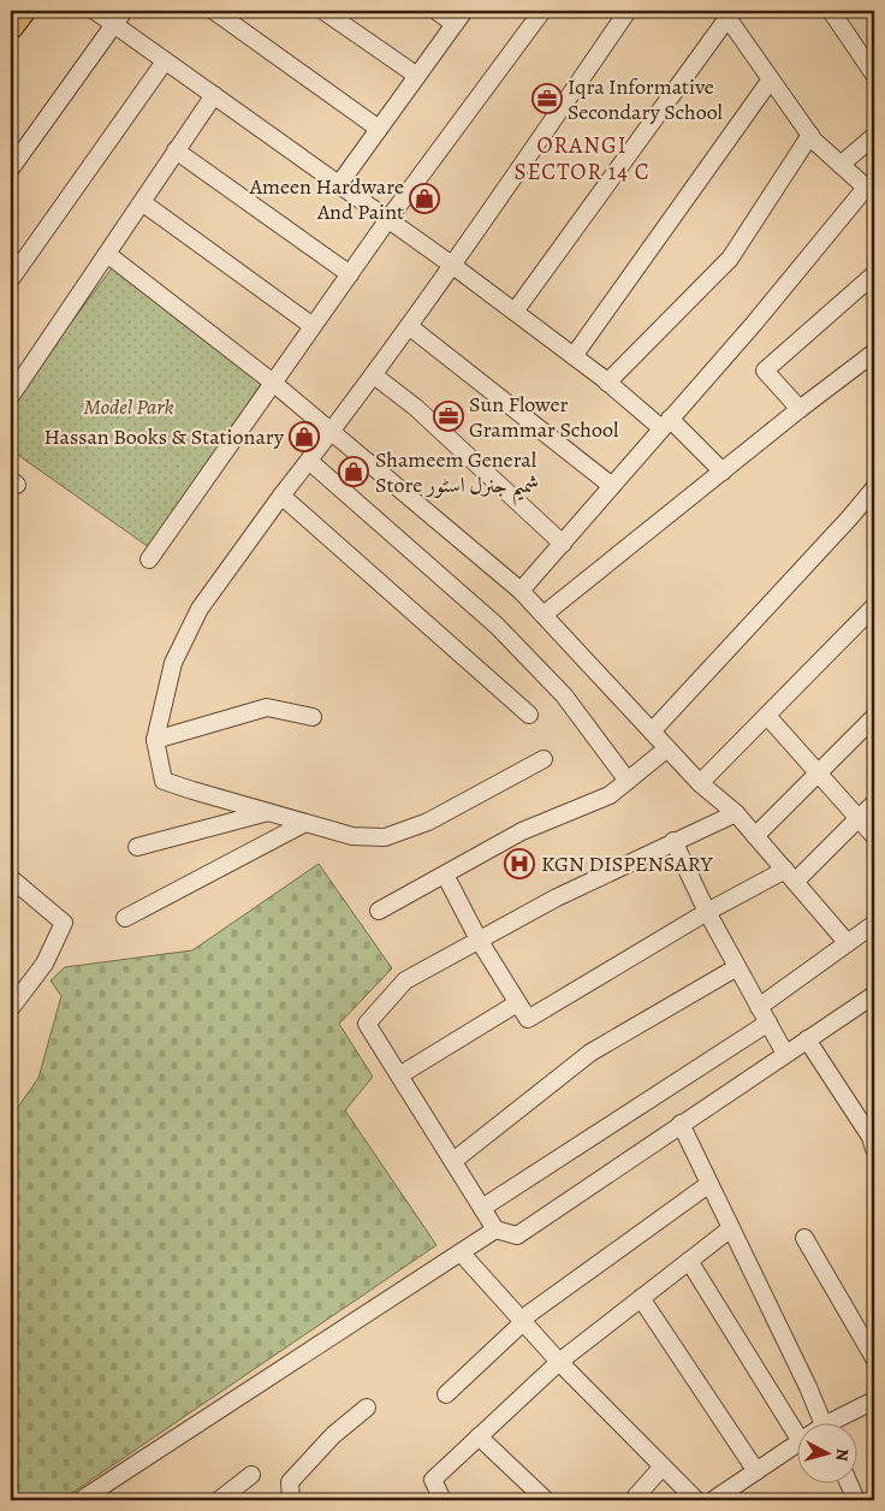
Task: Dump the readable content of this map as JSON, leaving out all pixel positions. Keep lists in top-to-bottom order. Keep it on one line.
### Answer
{"districts":["ORANGI SECTOR 14 C"],"parks":["Model Park"],"places":{"office":["Iqra Informative Secondary School","Sun Flower Grammar School"],"shop":["Ameen Hardware And Paint","Hassan Books & Stationary","Shameem General Store شمیم جنرل اسٹور"],"hospital":["KGN DISPENSARY"]},"north":"right"}
